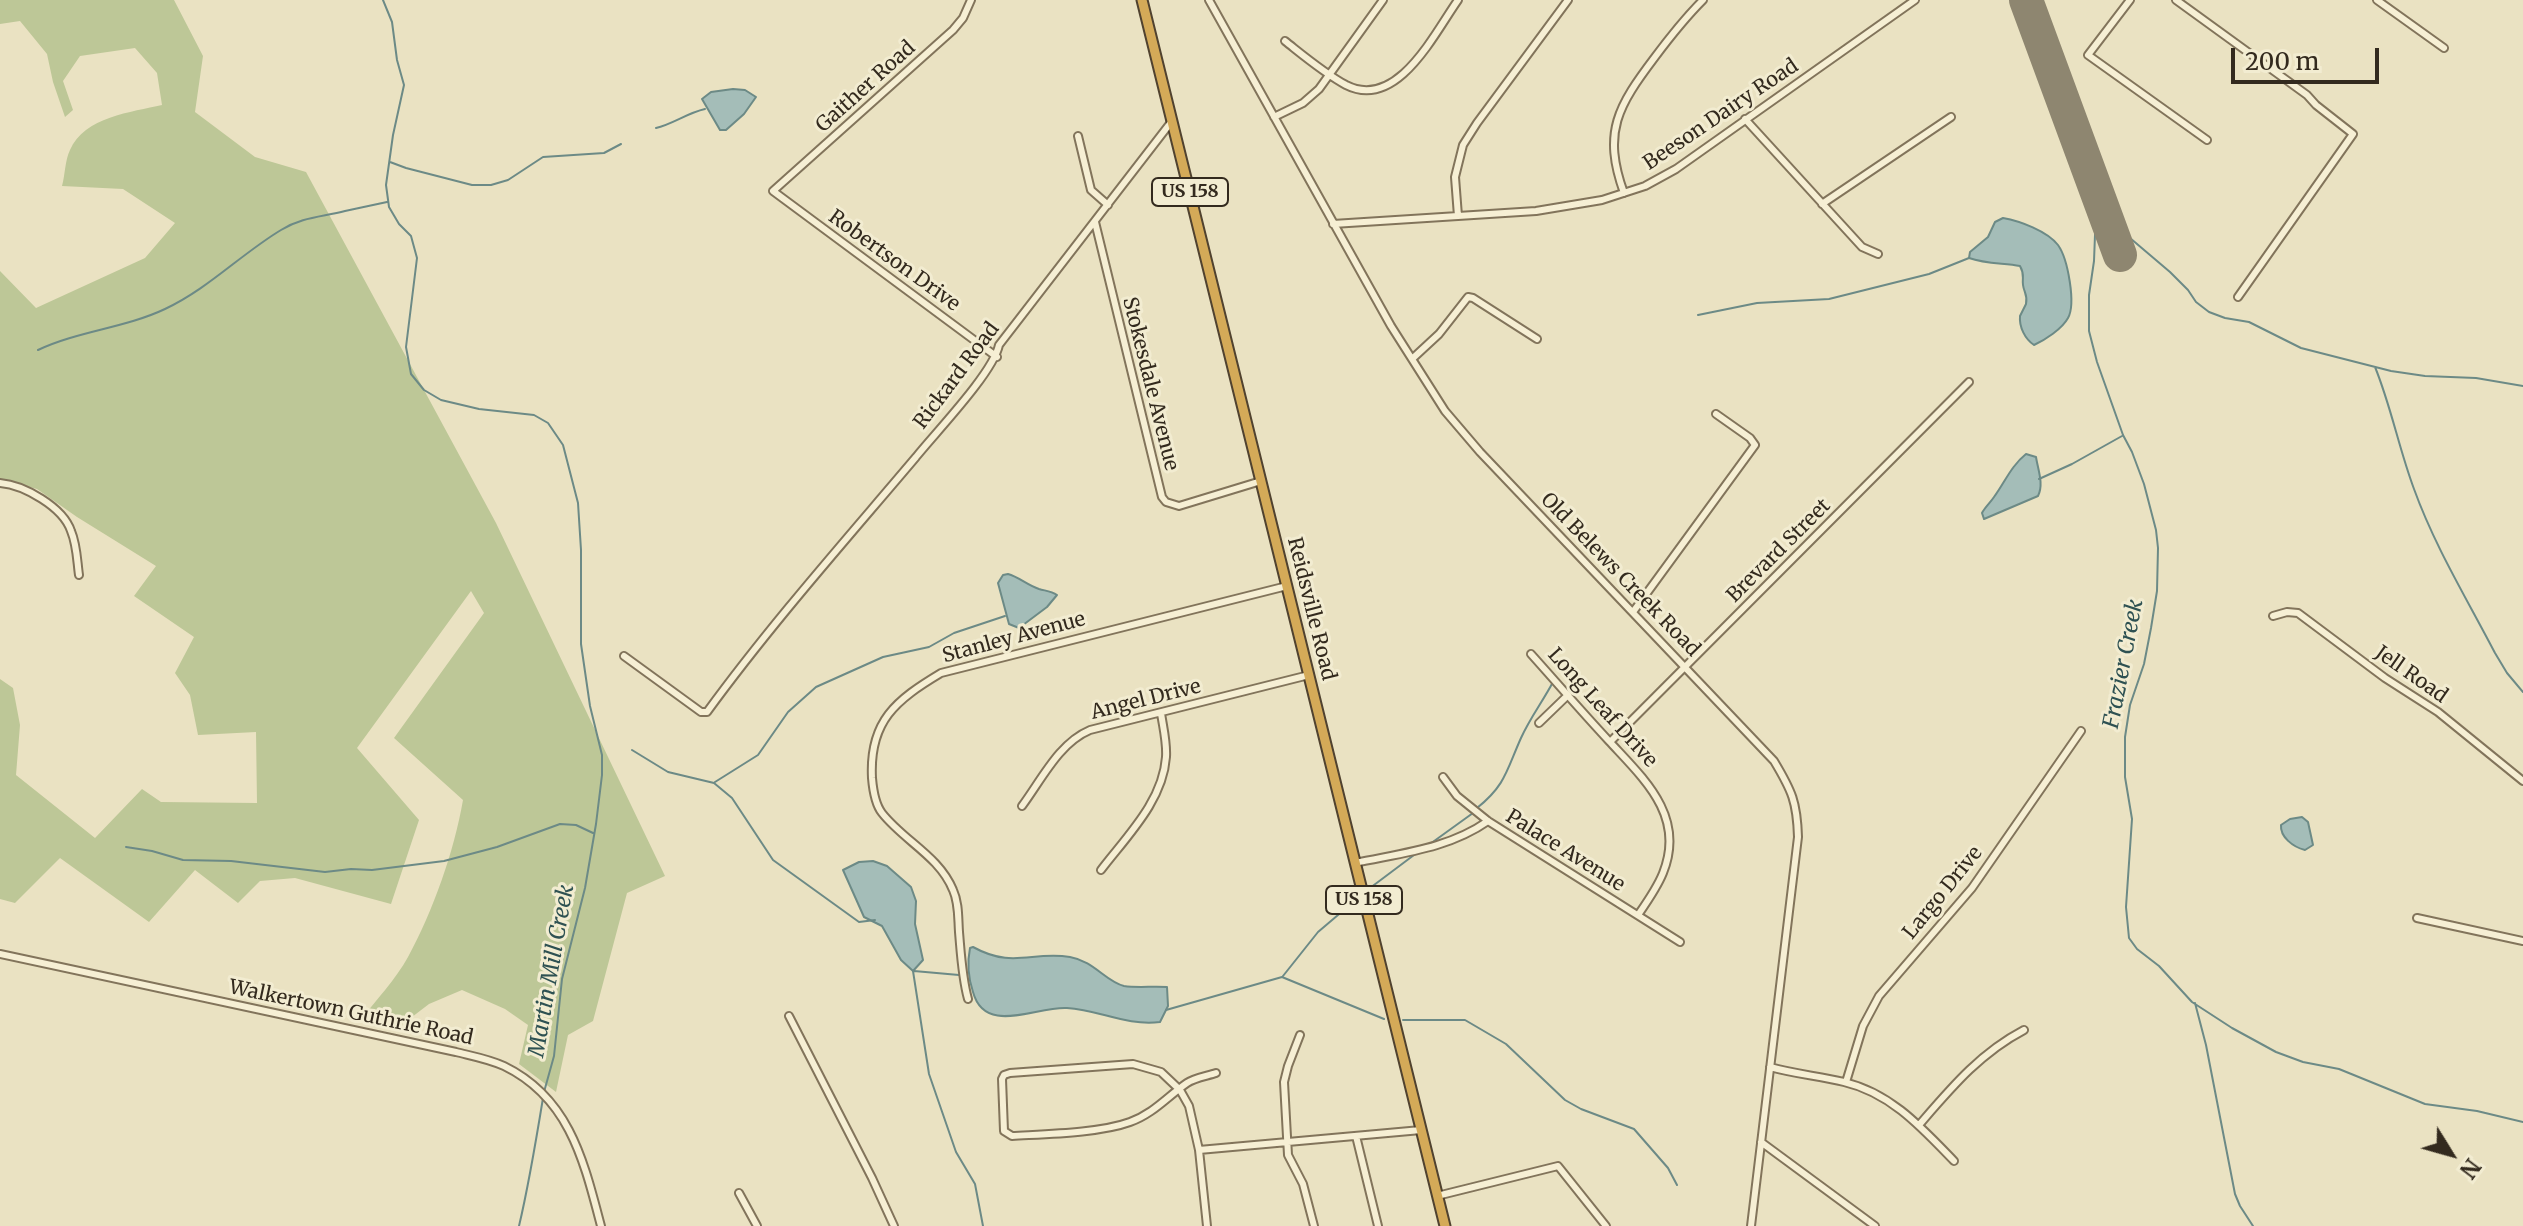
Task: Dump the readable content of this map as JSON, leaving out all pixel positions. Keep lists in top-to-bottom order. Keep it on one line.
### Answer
{"streets":{"highway":["US 158","Reidsville Road"],"street":["Gaither Road","Beeson Dairy Road","Robertson Drive","Rickard Road","Stokesdale Avenue","Brevard Street","Old Belews Creek Road","Stanley Avenue","Jell Road","Angel Drive","Long Leaf Drive","Palace Avenue","Largo Drive","Walkertown Guthrie Road"]},"crossings":[["Gaither Road","Robertson Drive"],["Beeson Dairy Road","Old Belews Creek Road"],["Robertson Drive","Rickard Road"],["Rickard Road","Stokesdale Avenue"],["Rickard Road","Reidsville Road"],["Stokesdale Avenue","Reidsville Road"],["Brevard Street","Old Belews Creek Road"],["Brevard Street","Long Leaf Drive"],["Reidsville Road","Stanley Avenue"],["Reidsville Road","Angel Drive"],["Long Leaf Drive","Palace Avenue"]],"water":["Frazier Creek","Martin Mill Creek"],"scale_bar":"200 m","north":"bottom right"}
